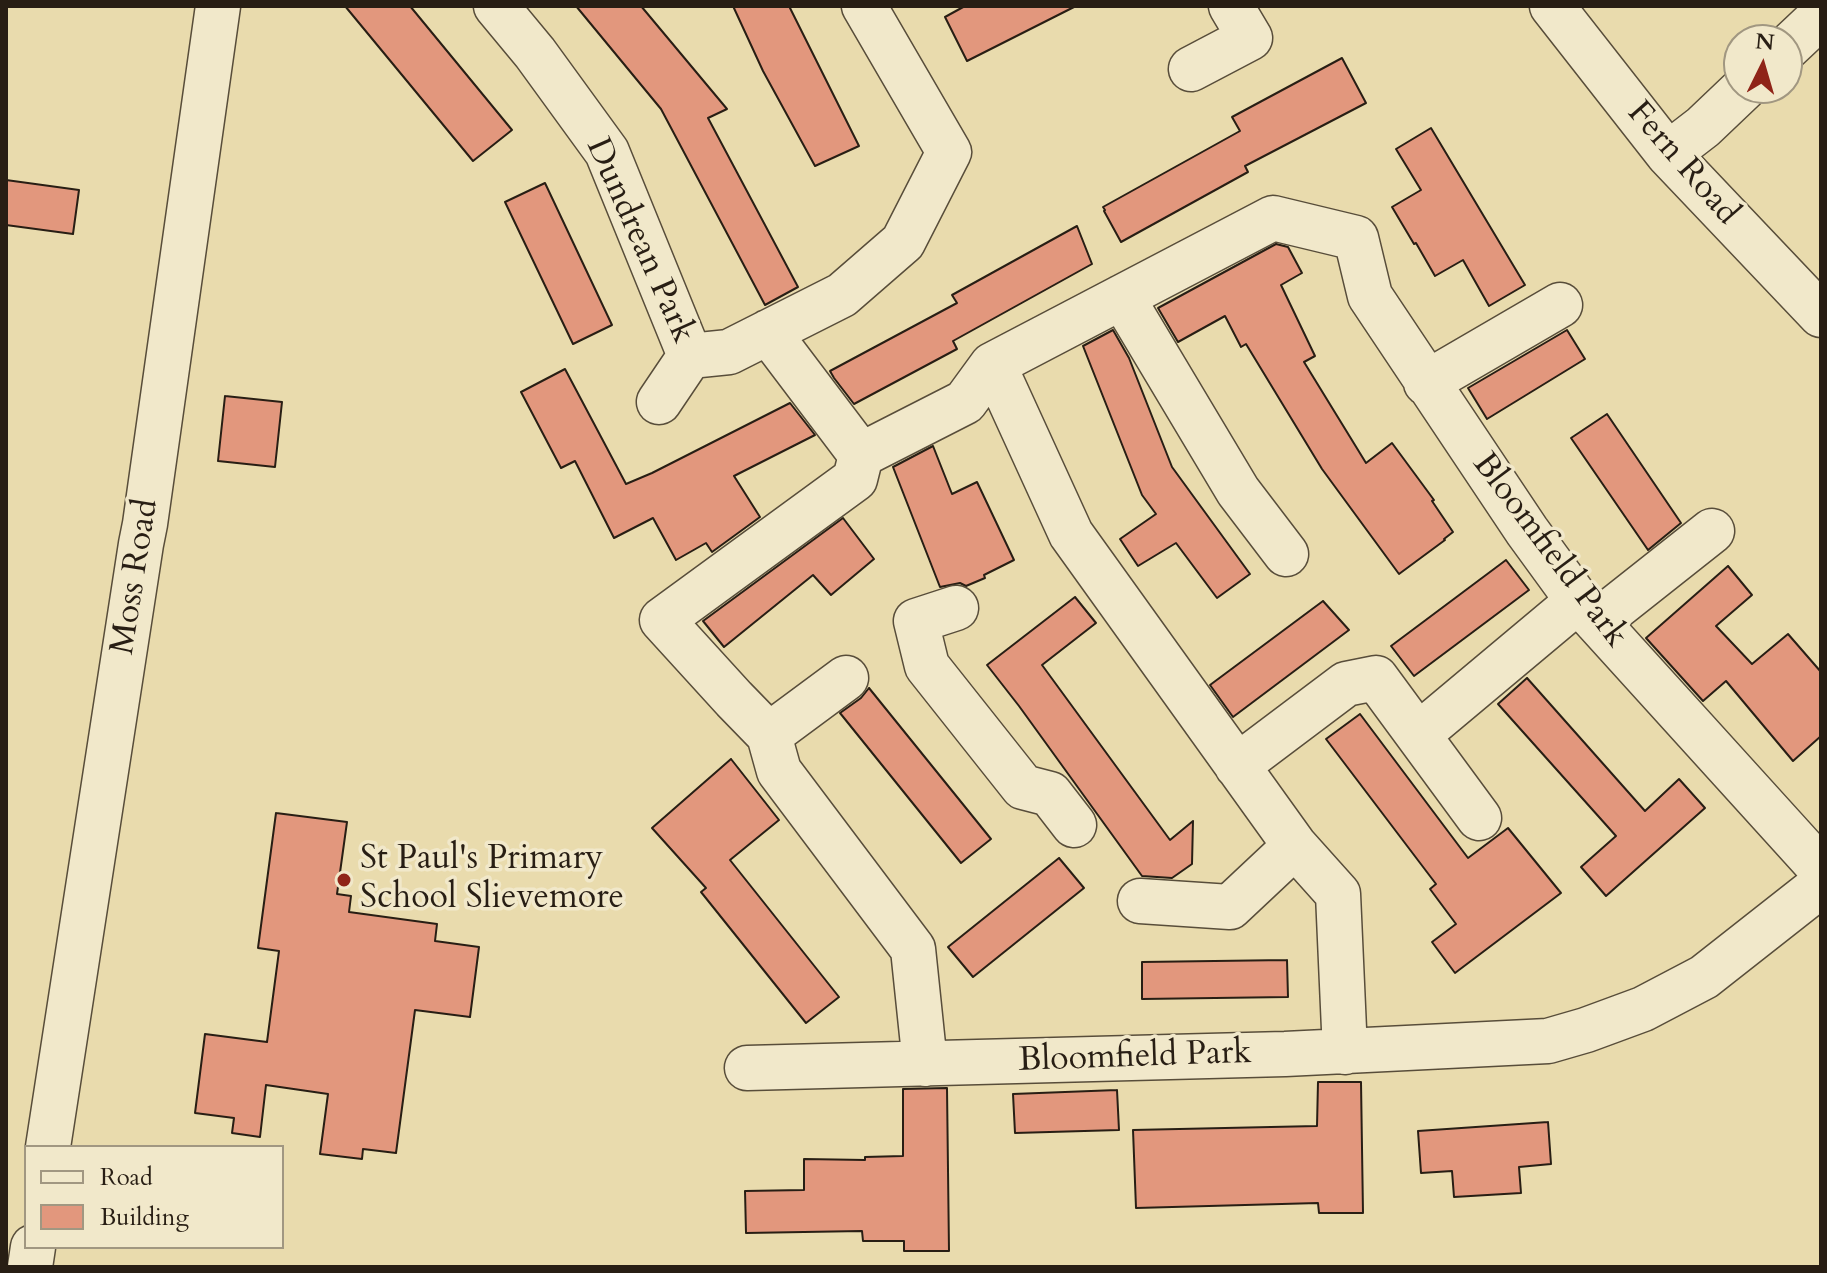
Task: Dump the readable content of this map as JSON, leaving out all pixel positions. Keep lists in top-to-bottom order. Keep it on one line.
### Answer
{"streets":{"street":["Fern Road","Dundrean Park","Bloomfield Park","Moss Road"]},"places":["St Paul's Primary School Slievemore"],"legend":["Road","Building"],"north":"top"}
